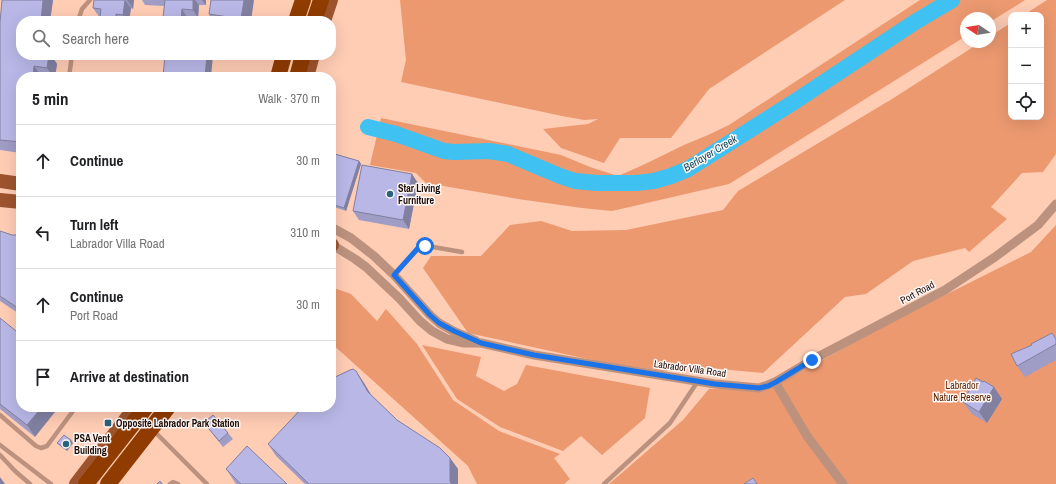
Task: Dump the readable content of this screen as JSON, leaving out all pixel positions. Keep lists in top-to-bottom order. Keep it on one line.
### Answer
{"streets":{"street":["Port Road","Labrador Villa Road"]},"crossings":[["Port Road","Labrador Villa Road"]],"water":["Berlayer Creek"],"parks":["Labrador Nature Reserve"],"places":{"other":["Star Living Furniture","PSA Vent Building"],"transit":["Opposite Labrador Park Station"]},"north":"left","page":{"map_buttons":["+","−"],"search":"Search here","heading":["5 min","Walk · 370 m"],"list":[["Continue","30 m"],["Turn left","Labrador Villa Road","310 m"],["Continue","Port Road","30 m"],"Arrive at destination"]}}
